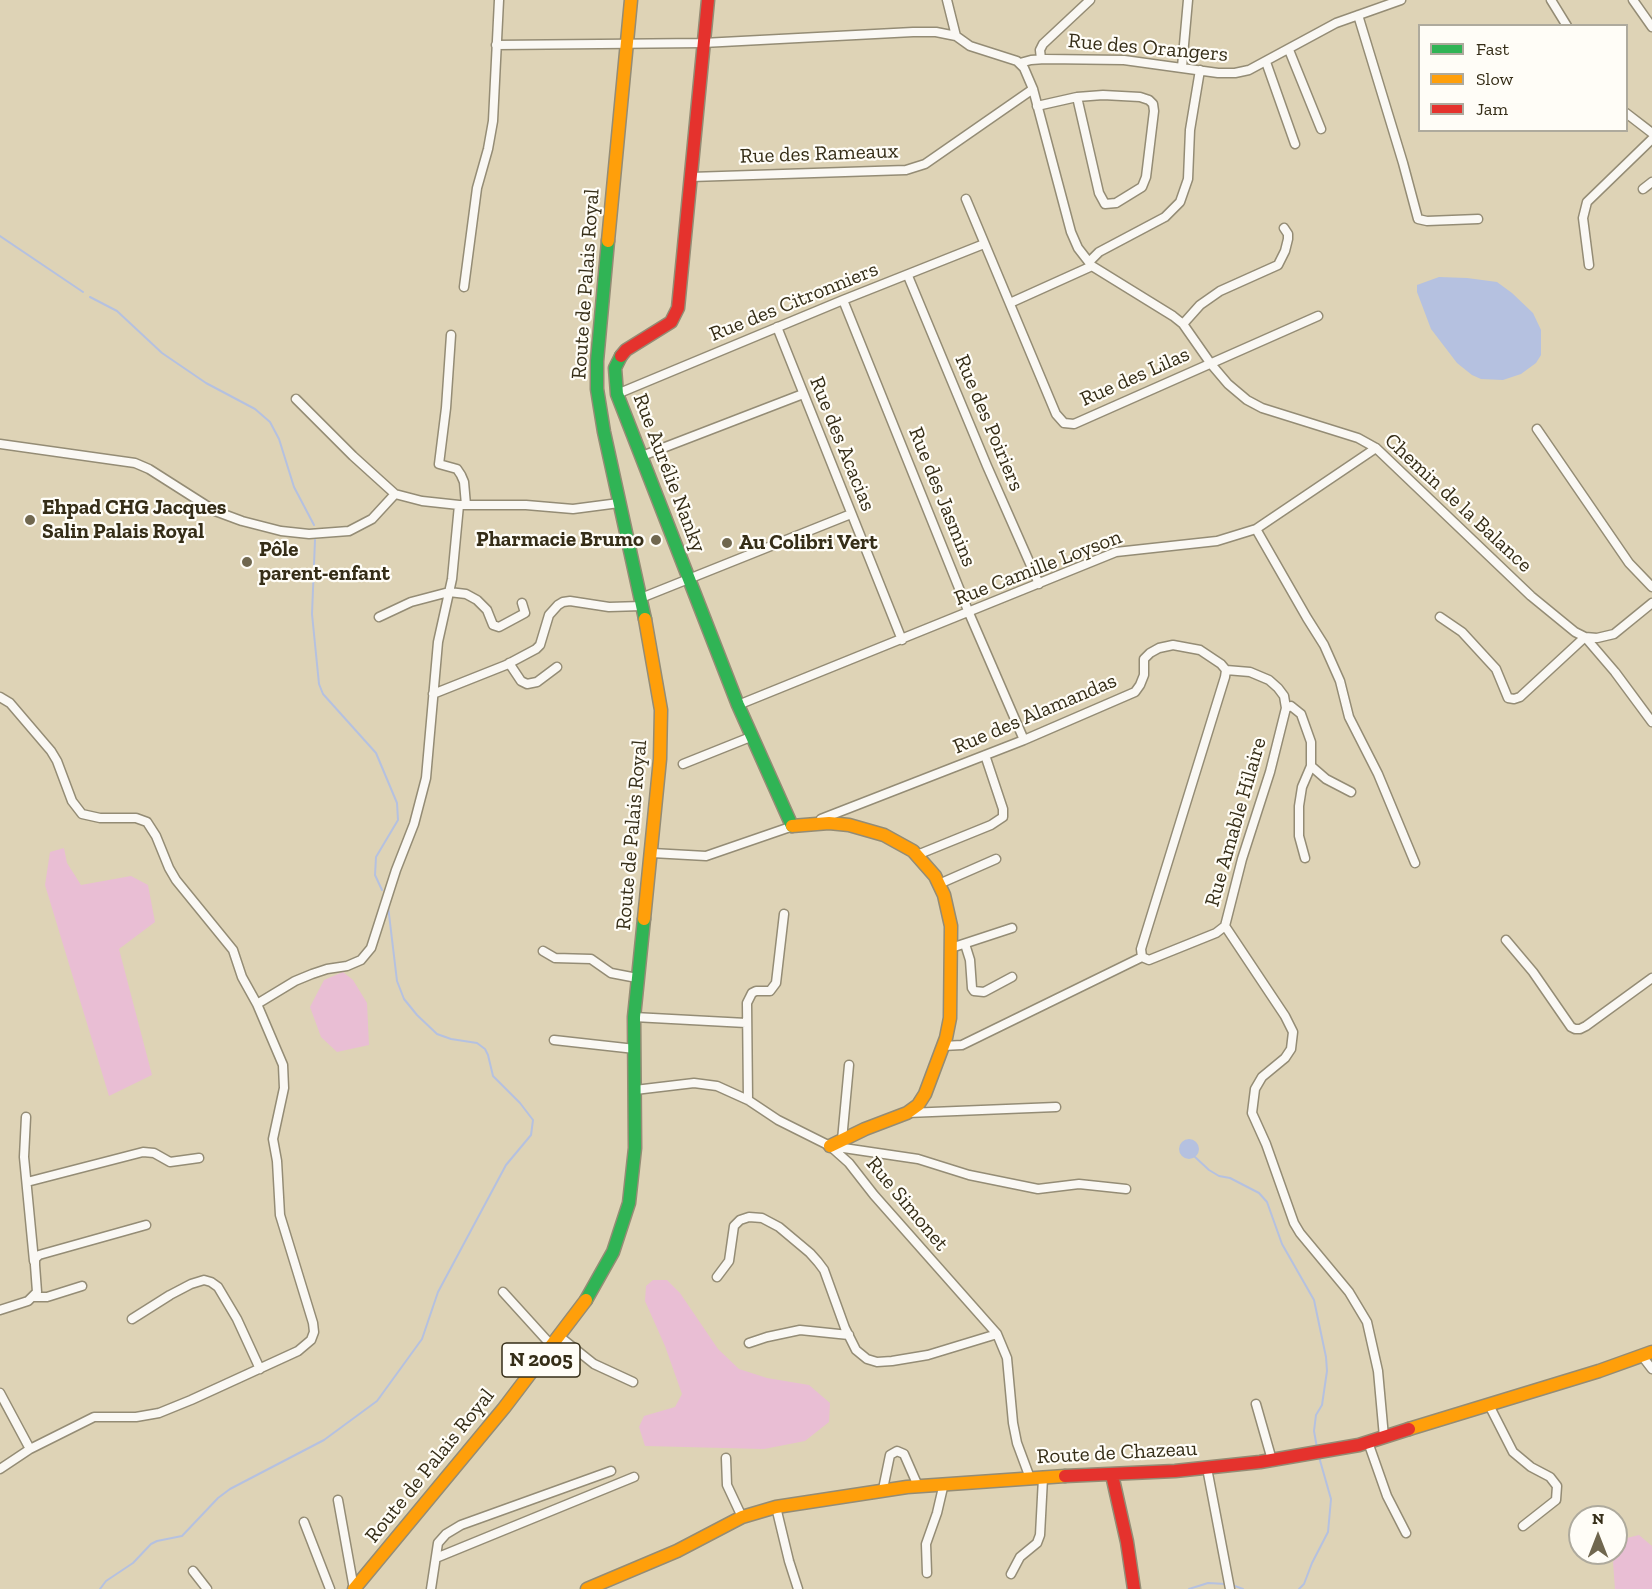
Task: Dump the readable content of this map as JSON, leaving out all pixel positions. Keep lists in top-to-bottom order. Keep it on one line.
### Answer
{"streets":{"main road":["Route de Palais Royal","Rue Aurélie Nanky","N 2005","Route de Chazeau"],"street":["Rue des Orangers","Rue des Rameaux","Rue des Citronniers","Rue des Lilas","Rue des Poiriers","Rue des Acacias","Rue des Jasmins","Chemin de la Balance","Rue Camille Loyson","Rue des Alamandas","Rue Amable Hilaire","Rue Simonet"]},"crossings":[["Rue des Orangers","Chemin de la Balance"],["Rue des Rameaux","Rue Aurélie Nanky"],["Rue des Rameaux","Chemin de la Balance"],["Route de Palais Royal","Rue des Alamandas"],["Route de Palais Royal","Rue Simonet"],["Rue des Citronniers","Rue des Poiriers"],["Rue des Citronniers","Rue des Acacias"],["Rue des Citronniers","Rue Aurélie Nanky"],["Rue des Citronniers","Rue des Jasmins"],["Rue des Lilas","Chemin de la Balance"],["Rue des Poiriers","Rue Camille Loyson"],["Rue des Acacias","Rue Camille Loyson"],["Rue Aurélie Nanky","Rue Camille Loyson"],["Rue Aurélie Nanky","Rue des Alamandas"],["Rue des Jasmins","Rue Camille Loyson"],["Rue des Jasmins","Rue des Alamandas"],["Chemin de la Balance","Rue Camille Loyson"],["Rue Simonet","Route de Chazeau"]],"places":["Ehpad CHG Jacques Salin Palais Royal","Pharmacie Brumo","Au Colibri Vert","Pôle parent-enfant"],"legend":["Fast","Slow","Jam"],"north":"top"}
